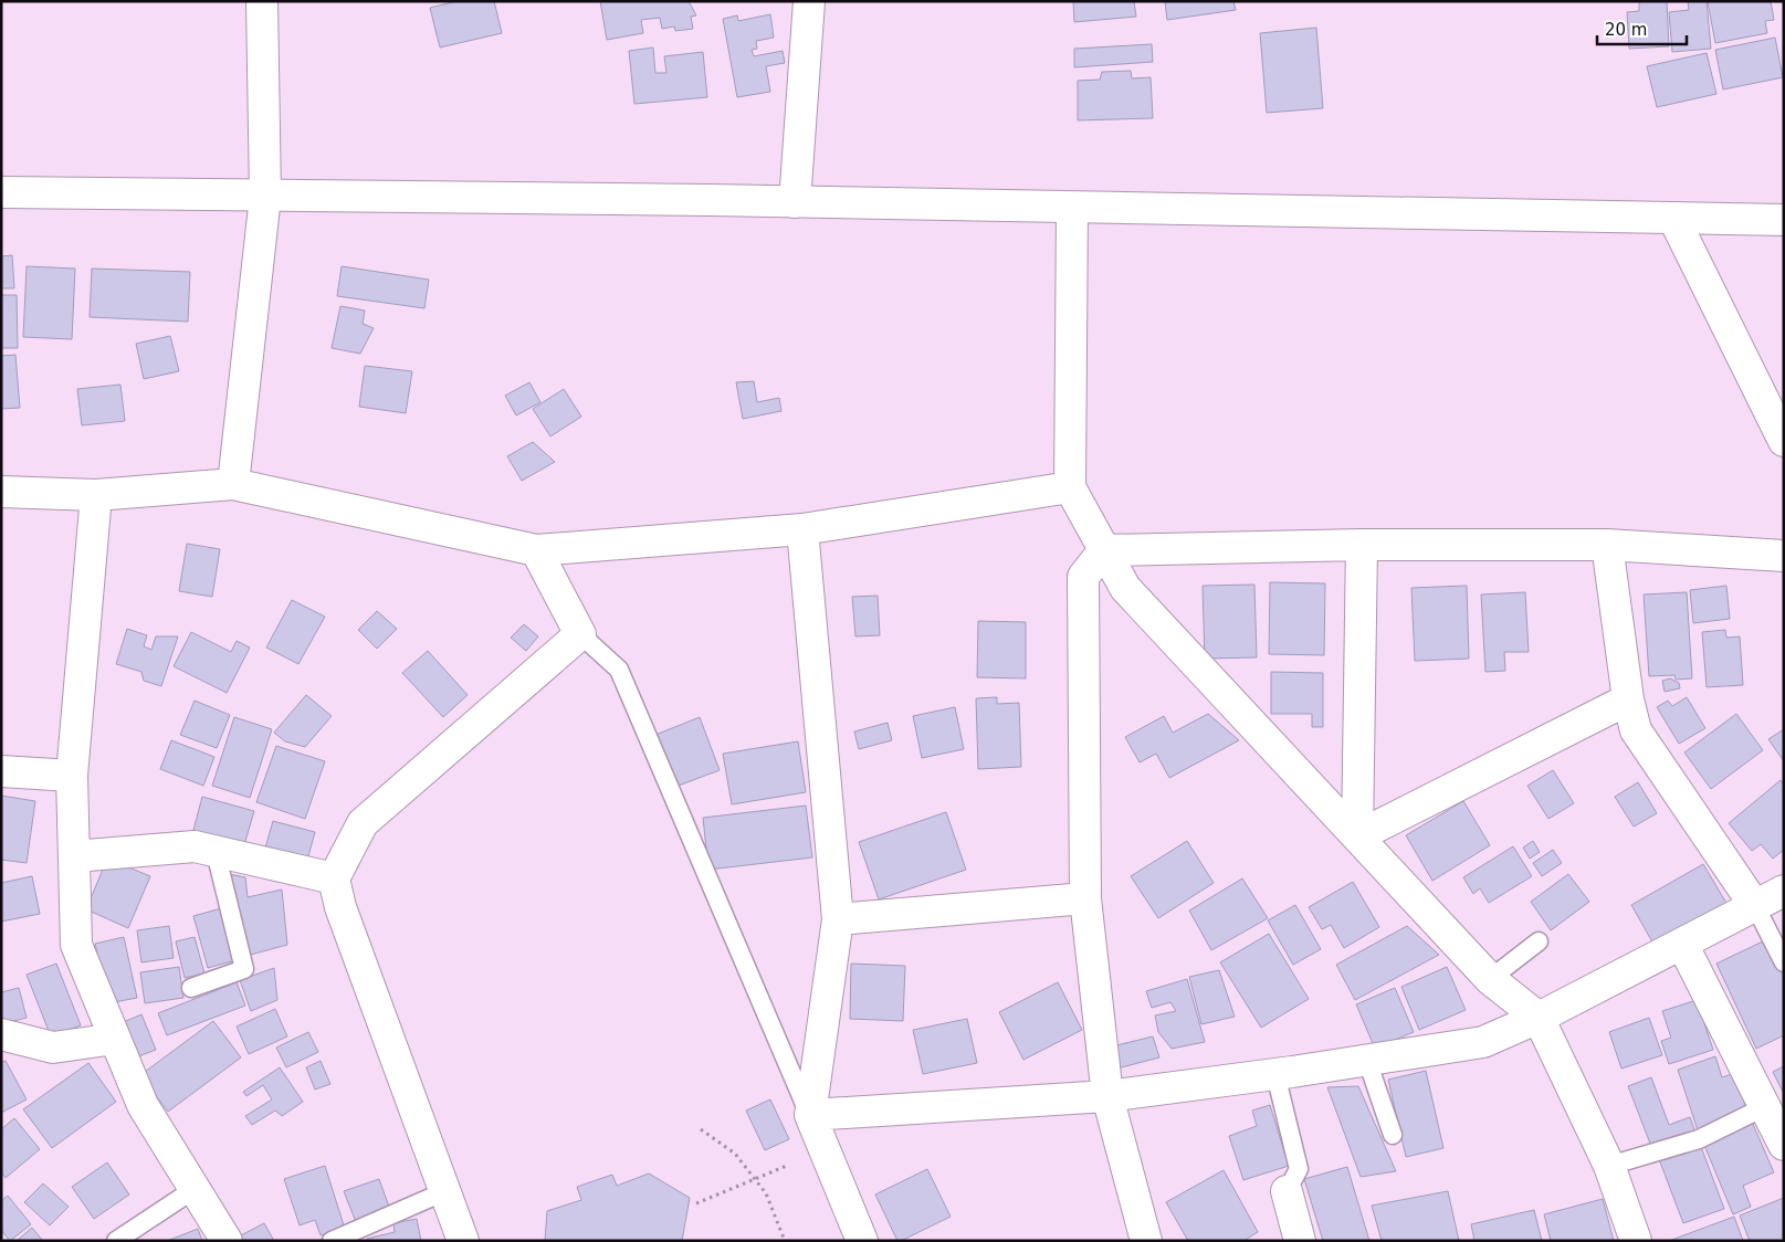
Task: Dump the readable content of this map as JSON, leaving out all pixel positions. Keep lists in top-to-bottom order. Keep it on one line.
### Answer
{"scale_bar":"20 m"}
